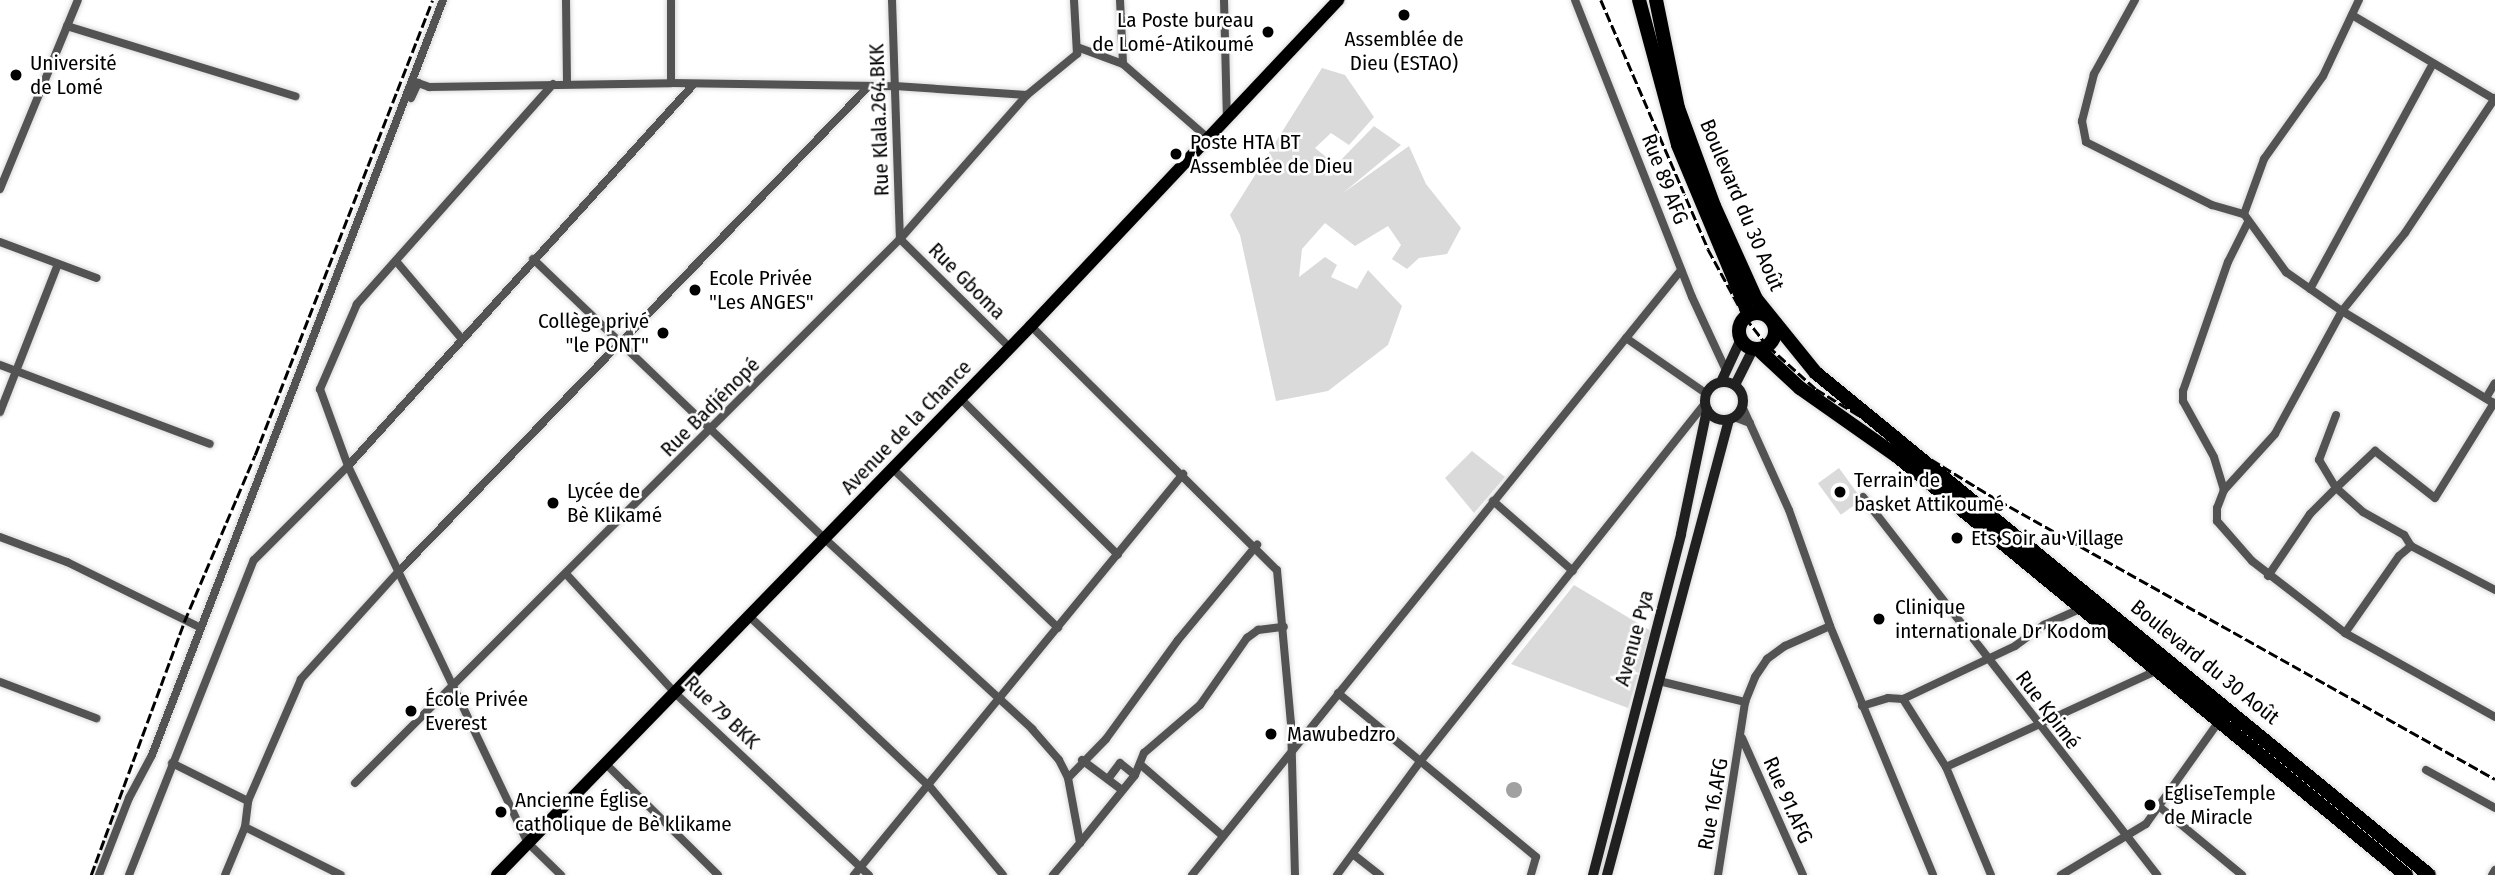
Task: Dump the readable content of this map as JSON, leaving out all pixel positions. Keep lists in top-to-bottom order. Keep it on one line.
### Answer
{"streets":{"highway":["Boulevard du 30 Août"],"main road":["Avenue de la Chance","Avenue Pya"],"street":["Rue Klala.264.BKK","Rue 89 AFG","Rue Gboma","Rue Badjénopé","Rue Kpimé","Rue 79 BKK","Rue 91.AFG","Rue 16.AFG"]},"crossings":[["Rue Klala.264.BKK","Rue Gboma"],["Rue Klala.264.BKK","Rue Badjénopé"],["Rue Gboma","Rue Badjénopé"],["Rue Gboma","Avenue de la Chance"],["Rue Badjénopé","Rue 79 BKK"],["Avenue de la Chance","Rue 79 BKK"],["Rue 91.AFG","Rue 16.AFG"]],"places":["Assemblée de Dieu (ESTAO)","La Poste bureau de Lomé-Atikoumé","Université de Lomé","Poste HTA BT Assemblée de Dieu","Ecole Privée \"Les ANGES\"","Collège privé \"le PONT\"","Terrain de basket Attikoumé","Lycée de Bè Klikamé","Ets Soir au Village","Clinique internationale Dr Kodom","École Privée Everest","Mawubedzro","EgliseTemple de Miracle","Ancienne Église catholique de Bè klikame"]}
